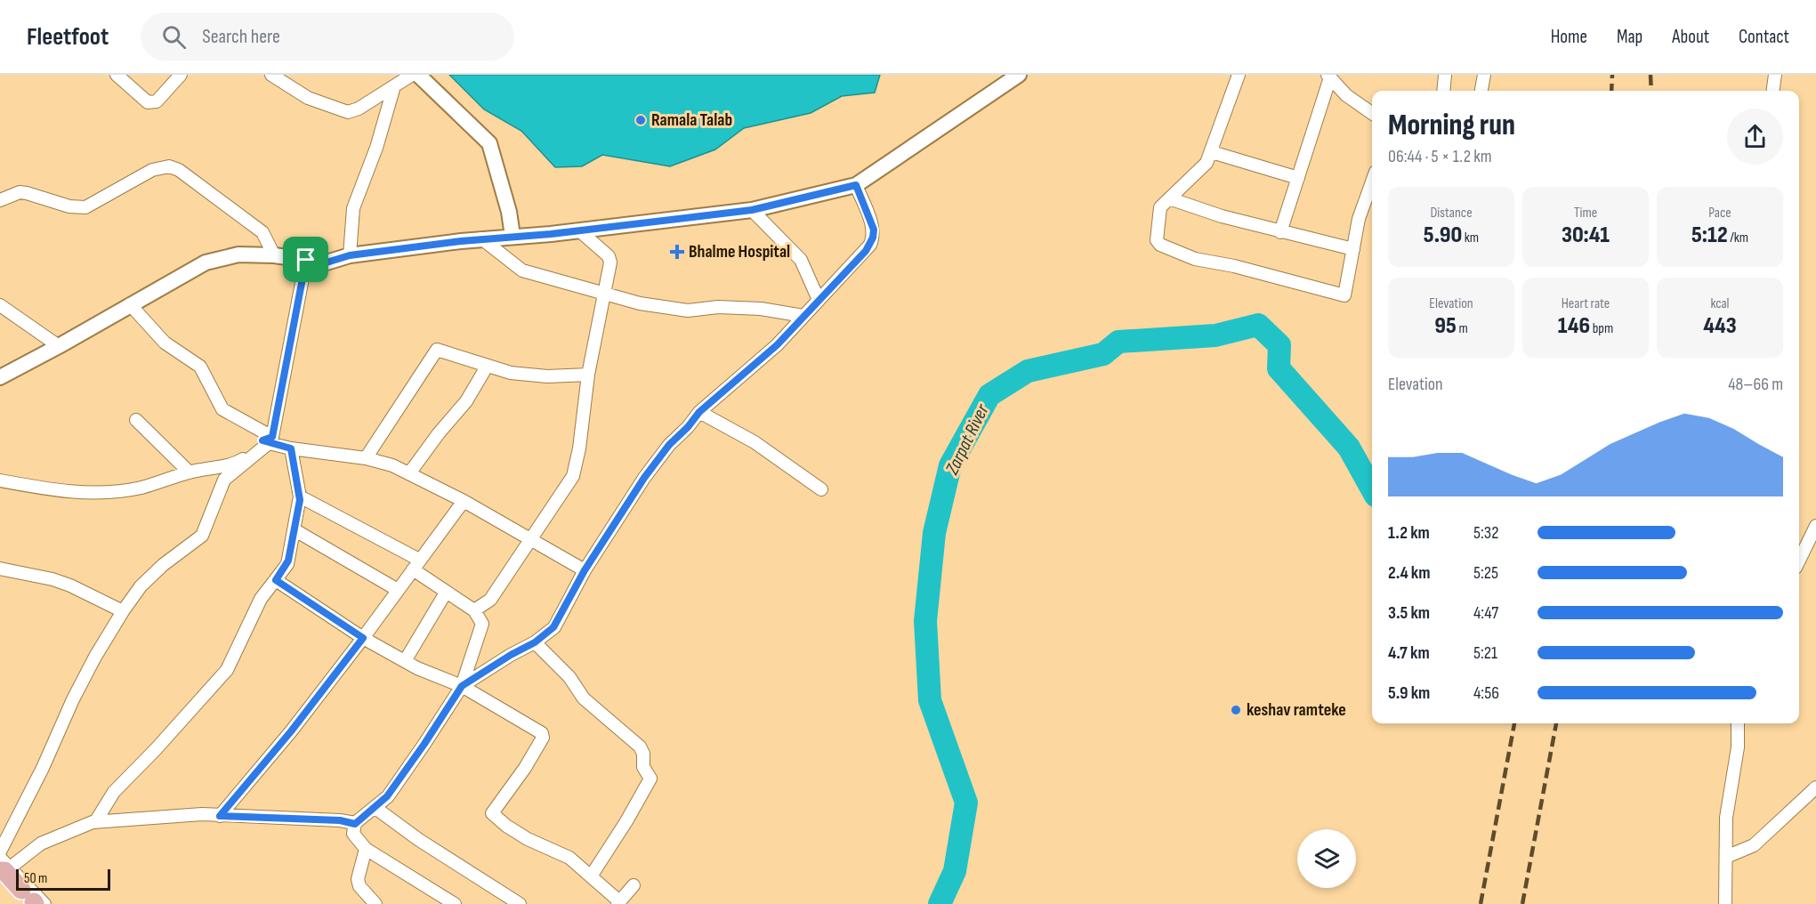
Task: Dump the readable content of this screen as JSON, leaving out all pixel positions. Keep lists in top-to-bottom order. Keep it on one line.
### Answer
{"water":["Zarpat River"],"places":{"other":["Ramala Talab","keshav ramteke"],"health":["Bhalme Hospital"]},"scale_bar":"50 m","page":{"header":"Fleetfoot","search":"Search here","nav":["Home","Map","About","Contact"],"heading":["Morning run","06:44 · 5 × 1.2 km"],"stats":[["Distance","5.90 km"],["Time","30:41"],["Pace","5:12 /km"],["Elevation","95 m"],["Heart rate","146 bpm"],["kcal","443"]],"chart":["Elevation","48–66 m"],"list":[{"name":"1.2 km","note":"5:32"},{"name":"2.4 km","note":"5:25"},{"name":"3.5 km","note":"4:47"},{"name":"4.7 km","note":"5:21"},{"name":"5.9 km","note":"4:56"}],"scale":"50 m"}}
